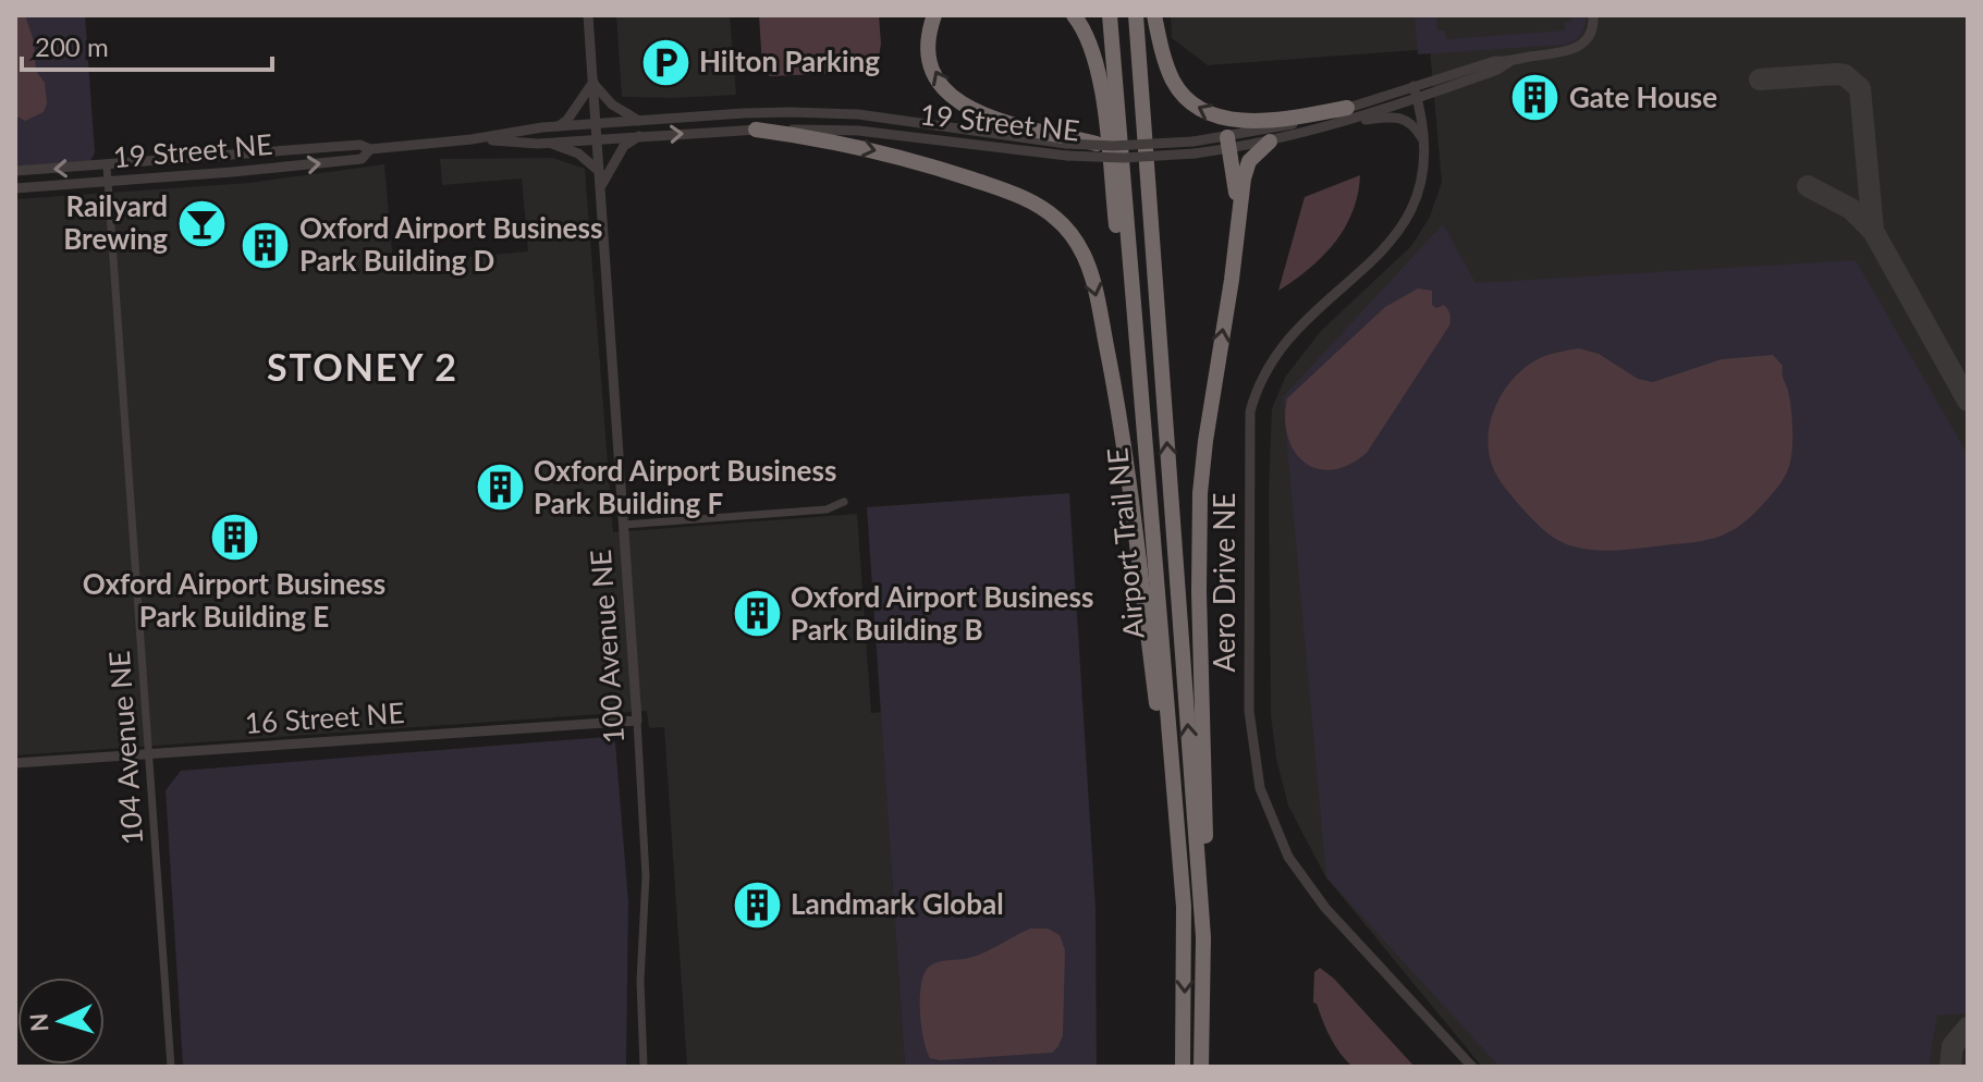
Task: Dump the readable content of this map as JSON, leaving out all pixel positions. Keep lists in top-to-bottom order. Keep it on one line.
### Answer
{"streets":{"highway":["Airport Trail NE"],"street":["19 Street NE","Aero Drive NE","100 Avenue NE","16 Street NE","104 Avenue NE"]},"crossings":[["19 Street NE","Aero Drive NE"],["19 Street NE","100 Avenue NE"],["19 Street NE","104 Avenue NE"],["100 Avenue NE","16 Street NE"],["16 Street NE","104 Avenue NE"]],"districts":["STONEY 2"],"places":{"parking":["Hilton Parking"],"building":["Gate House","Oxford Airport Business Park Building D","Oxford Airport Business Park Building F","Oxford Airport Business Park Building E","Oxford Airport Business Park Building B","Landmark Global"],"bar":["Railyard Brewing"]},"scale_bar":"200 m","north":"left"}
